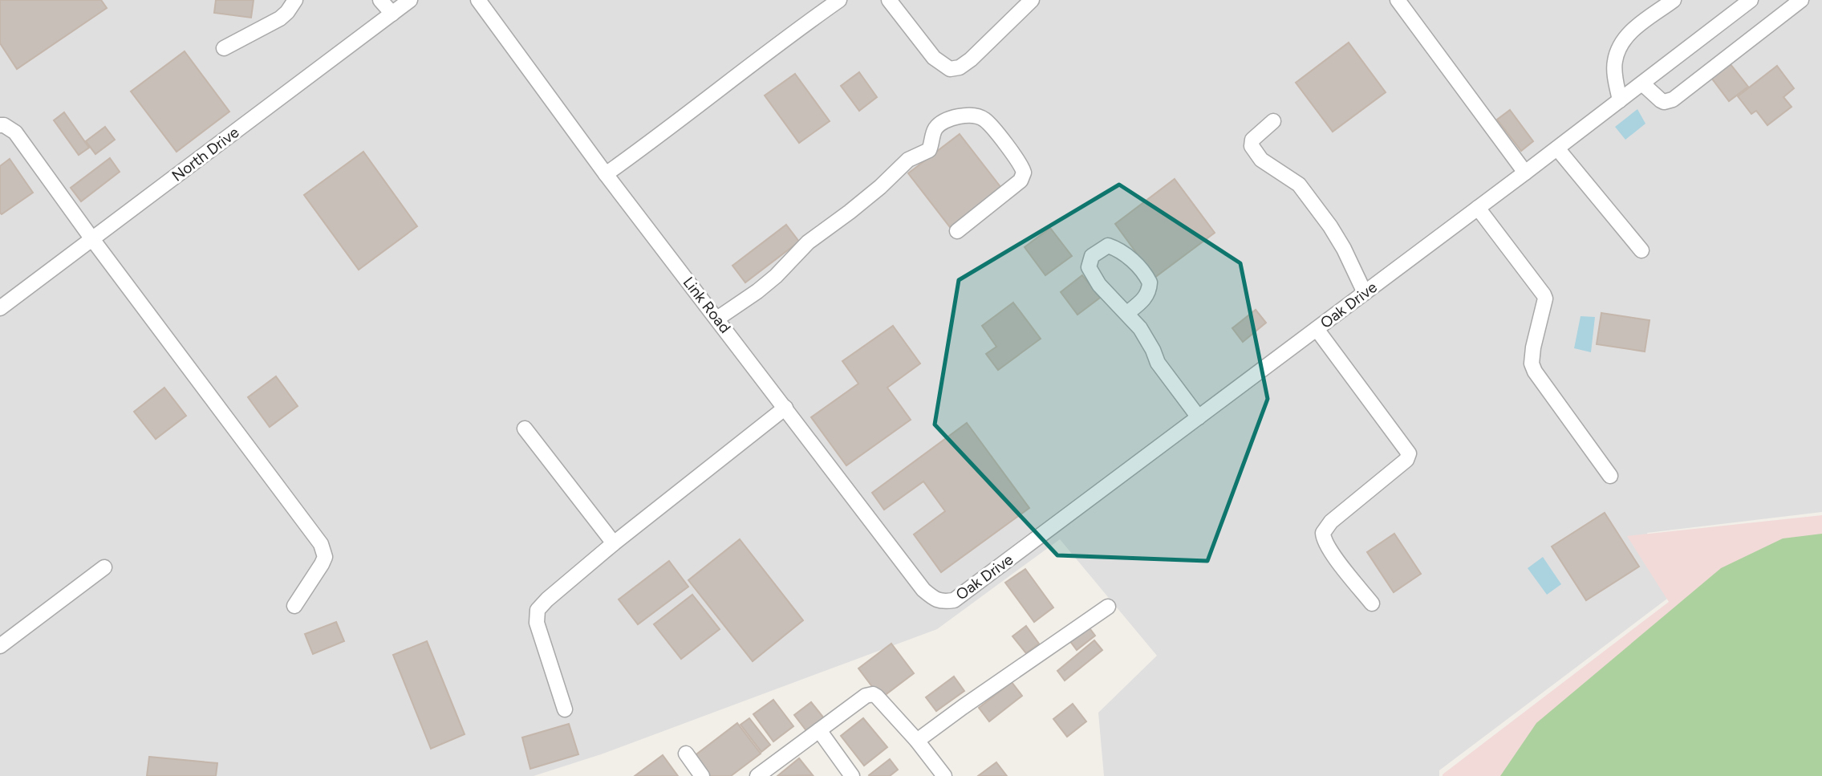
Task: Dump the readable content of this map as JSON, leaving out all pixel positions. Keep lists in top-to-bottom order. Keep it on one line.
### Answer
{"streets":{"street":["North Drive","Link Road","Oak Drive"]},"crossings":[["Link Road","Oak Drive"]]}
